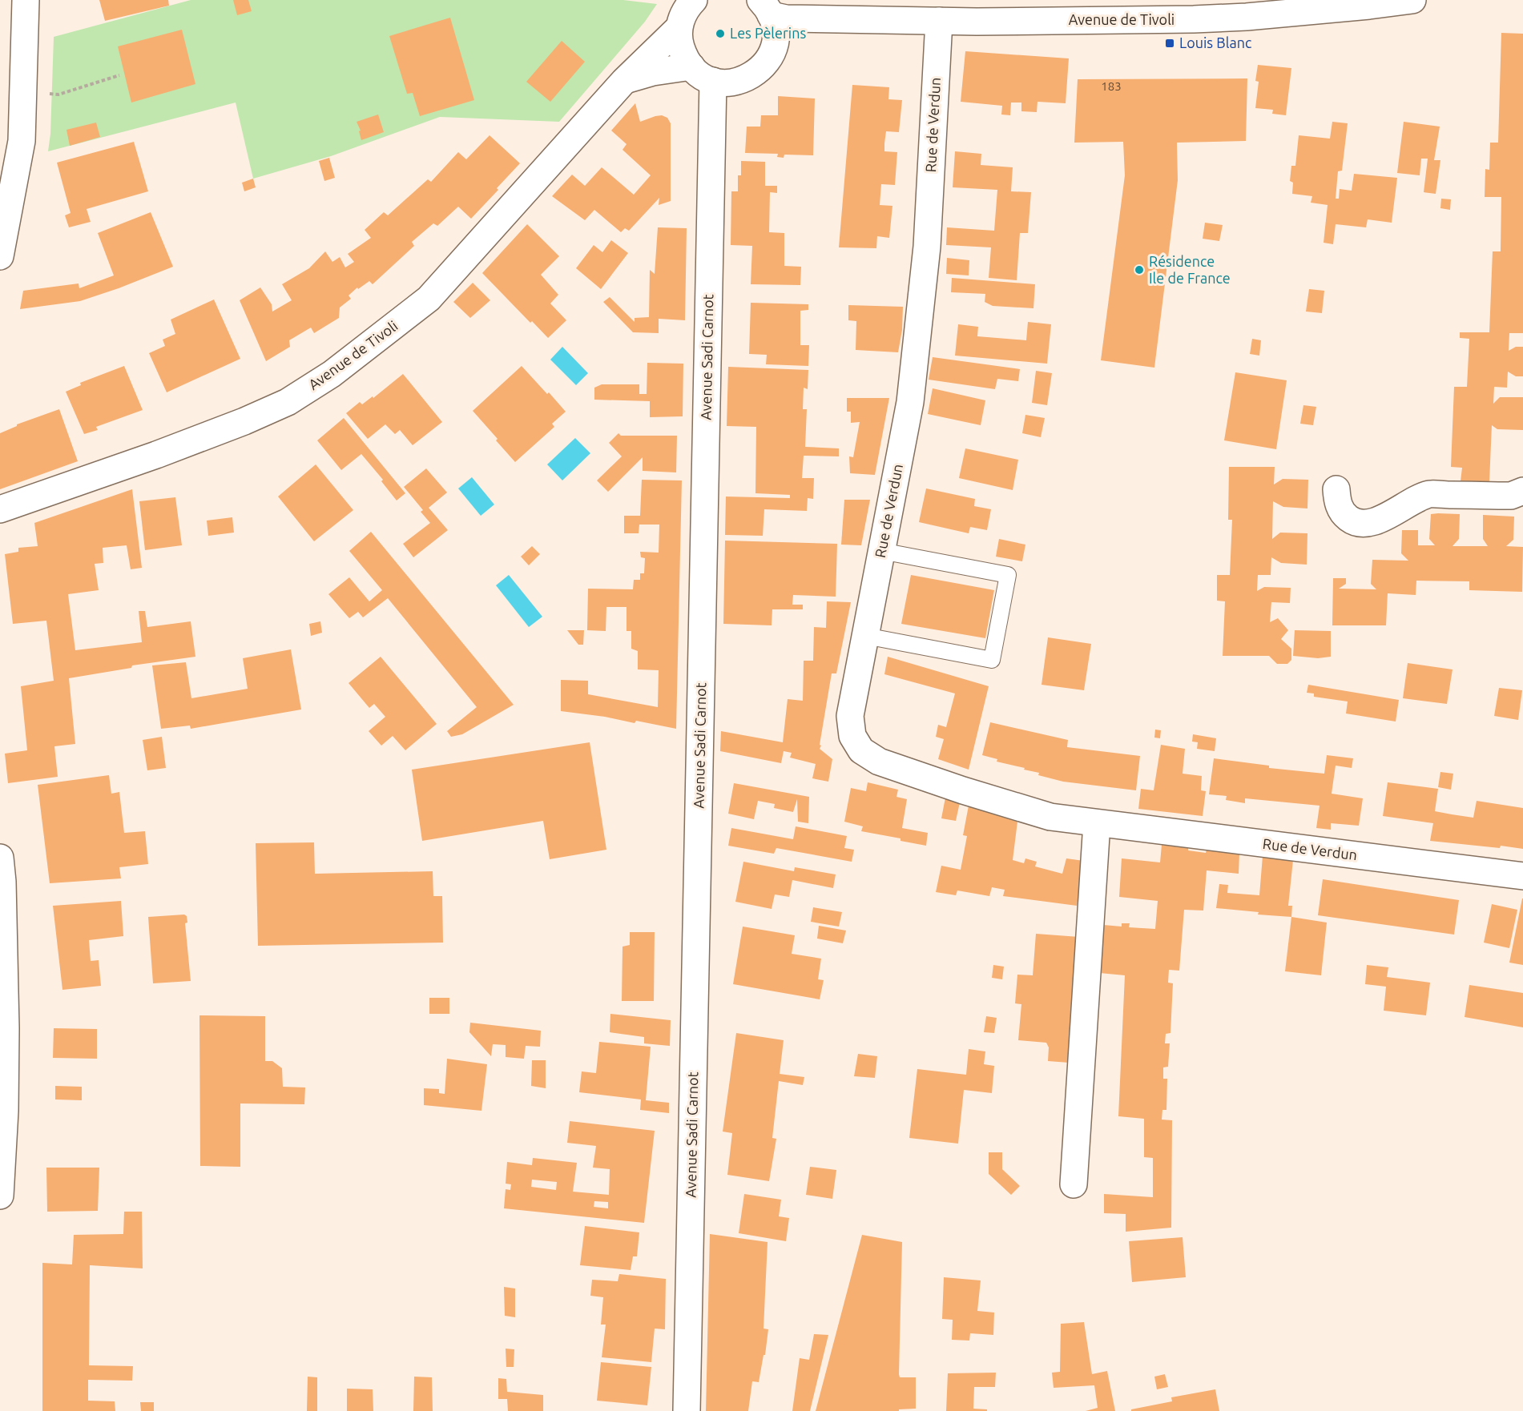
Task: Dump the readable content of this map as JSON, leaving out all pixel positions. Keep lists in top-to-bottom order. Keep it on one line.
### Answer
{"streets":{"street":["Avenue de Tivoli","Rue de Verdun","Avenue Sadi Carnot"]},"crossings":[["Avenue de Tivoli","Rue de Verdun"]],"places":{"other":["Les Pèlerins","Résidence Ile de France"],"transit":["Louis Blanc"]},"house_numbers":["183"]}
